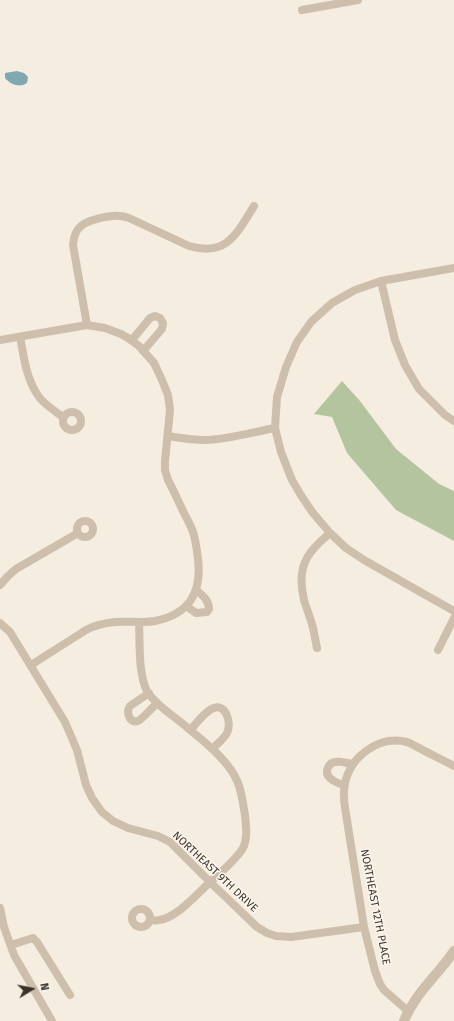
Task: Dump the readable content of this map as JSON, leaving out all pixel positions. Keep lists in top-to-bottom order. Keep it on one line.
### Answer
{"streets":{"street":["NORTHEAST 9TH DRIVE","NORTHEAST 12TH PLACE"]},"crossings":[["NORTHEAST 9TH DRIVE","NORTHEAST 12TH PLACE"]],"north":"right"}
